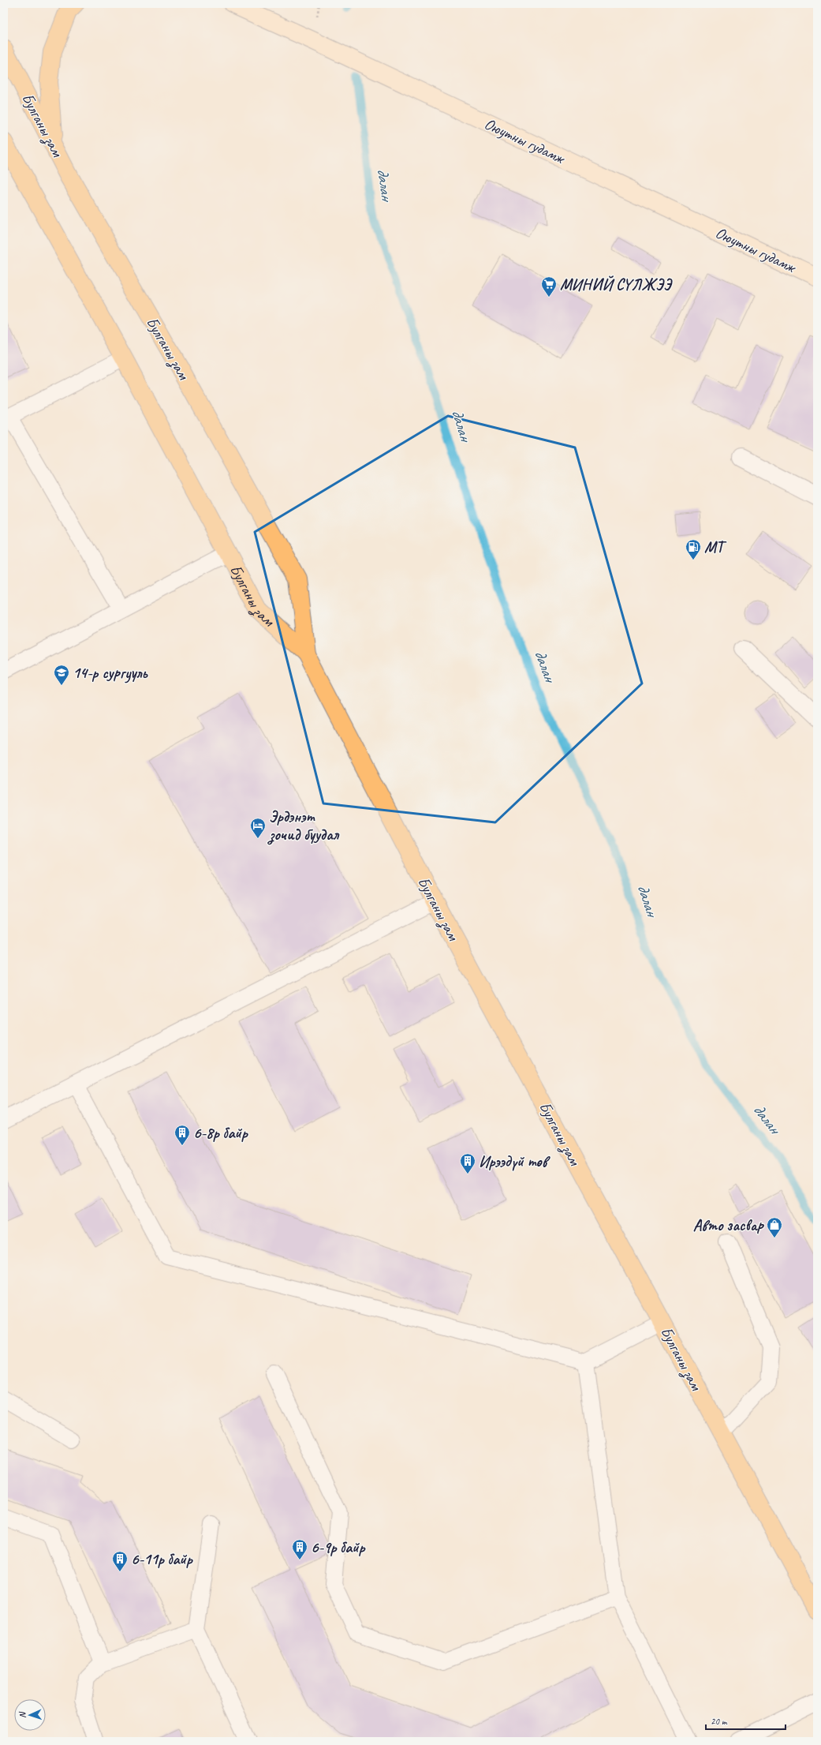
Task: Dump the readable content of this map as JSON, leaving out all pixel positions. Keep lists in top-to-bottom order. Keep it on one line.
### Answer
{"streets":{"highway":["Булганы зам"],"street":["Оюутны гудамж"]},"water":["далан"],"places":{"supermarket":["МИНИЙ СҮЛЖЭЭ"],"fuel station":["МТ"],"school or university":["14-р сургууль"],"hotel":["Эрдэнэт зочид буудал"],"building":["6-8р байр","Ирээдүй төв","6-9р байр","6-11р байр"],"shop":["Авто засвар"]},"scale_bar":"20 m","north":"left"}
